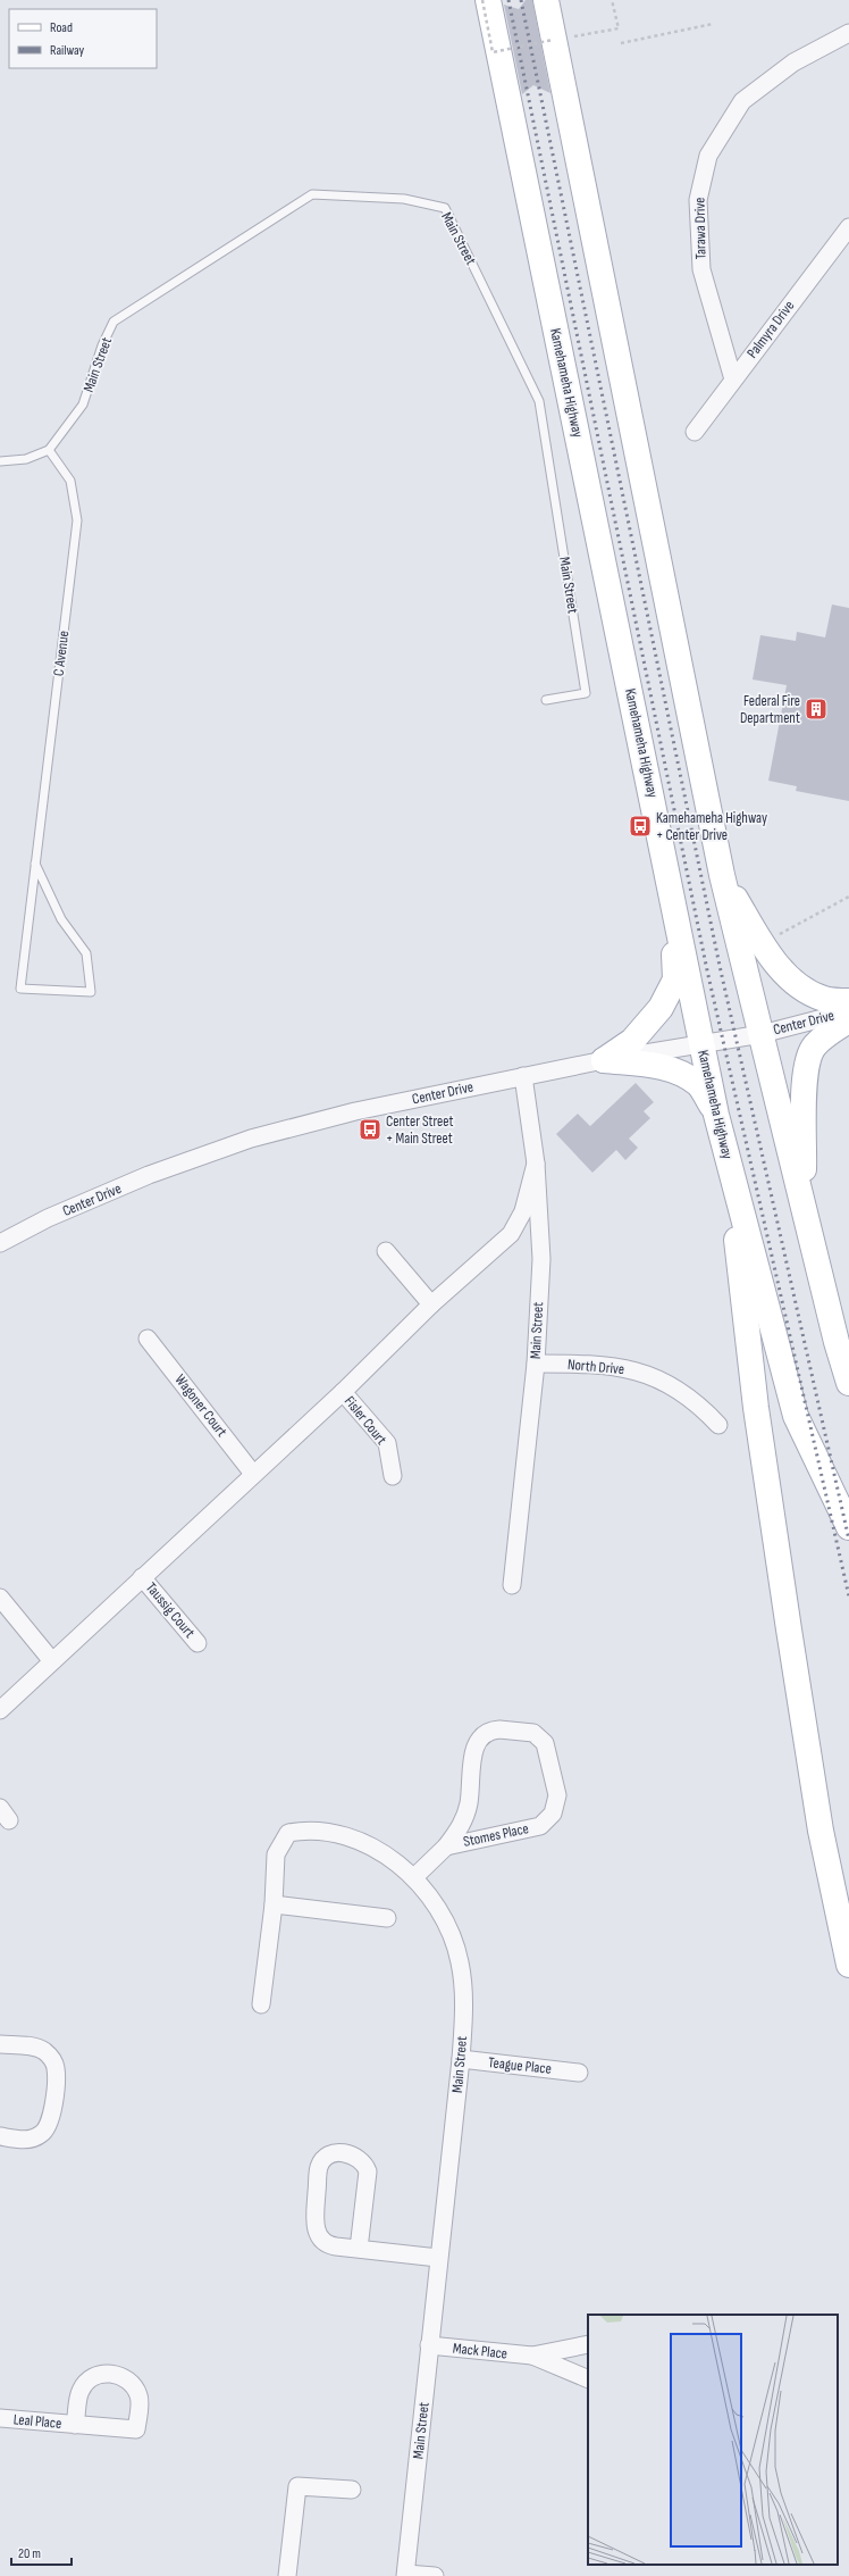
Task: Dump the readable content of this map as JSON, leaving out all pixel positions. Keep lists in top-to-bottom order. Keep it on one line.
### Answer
{"streets":{"main road":["Kamehameha Highway"],"street":["Tarawa Drive","Main Street","Palmyra Drive","Center Drive","North Drive","Wagoner Court","Fisler Court","Taussig Court","Stomes Place","Teague Place","Mack Place","Leal Place"],"lane":["C Avenue"]},"crossings":[["Tarawa Drive","Palmyra Drive"],["Main Street","C Avenue"],["Main Street","Center Drive"],["Main Street","North Drive"],["Main Street","Stomes Place"],["Main Street","Teague Place"],["Main Street","Mack Place"],["Kamehameha Highway","Center Drive"]],"places":{"building":["Federal Fire Department"],"bus stop":["Kamehameha Highway + Center Drive","Center Street + Main Street"]},"legend":["Road","Railway"],"scale_bar":"20 m"}
